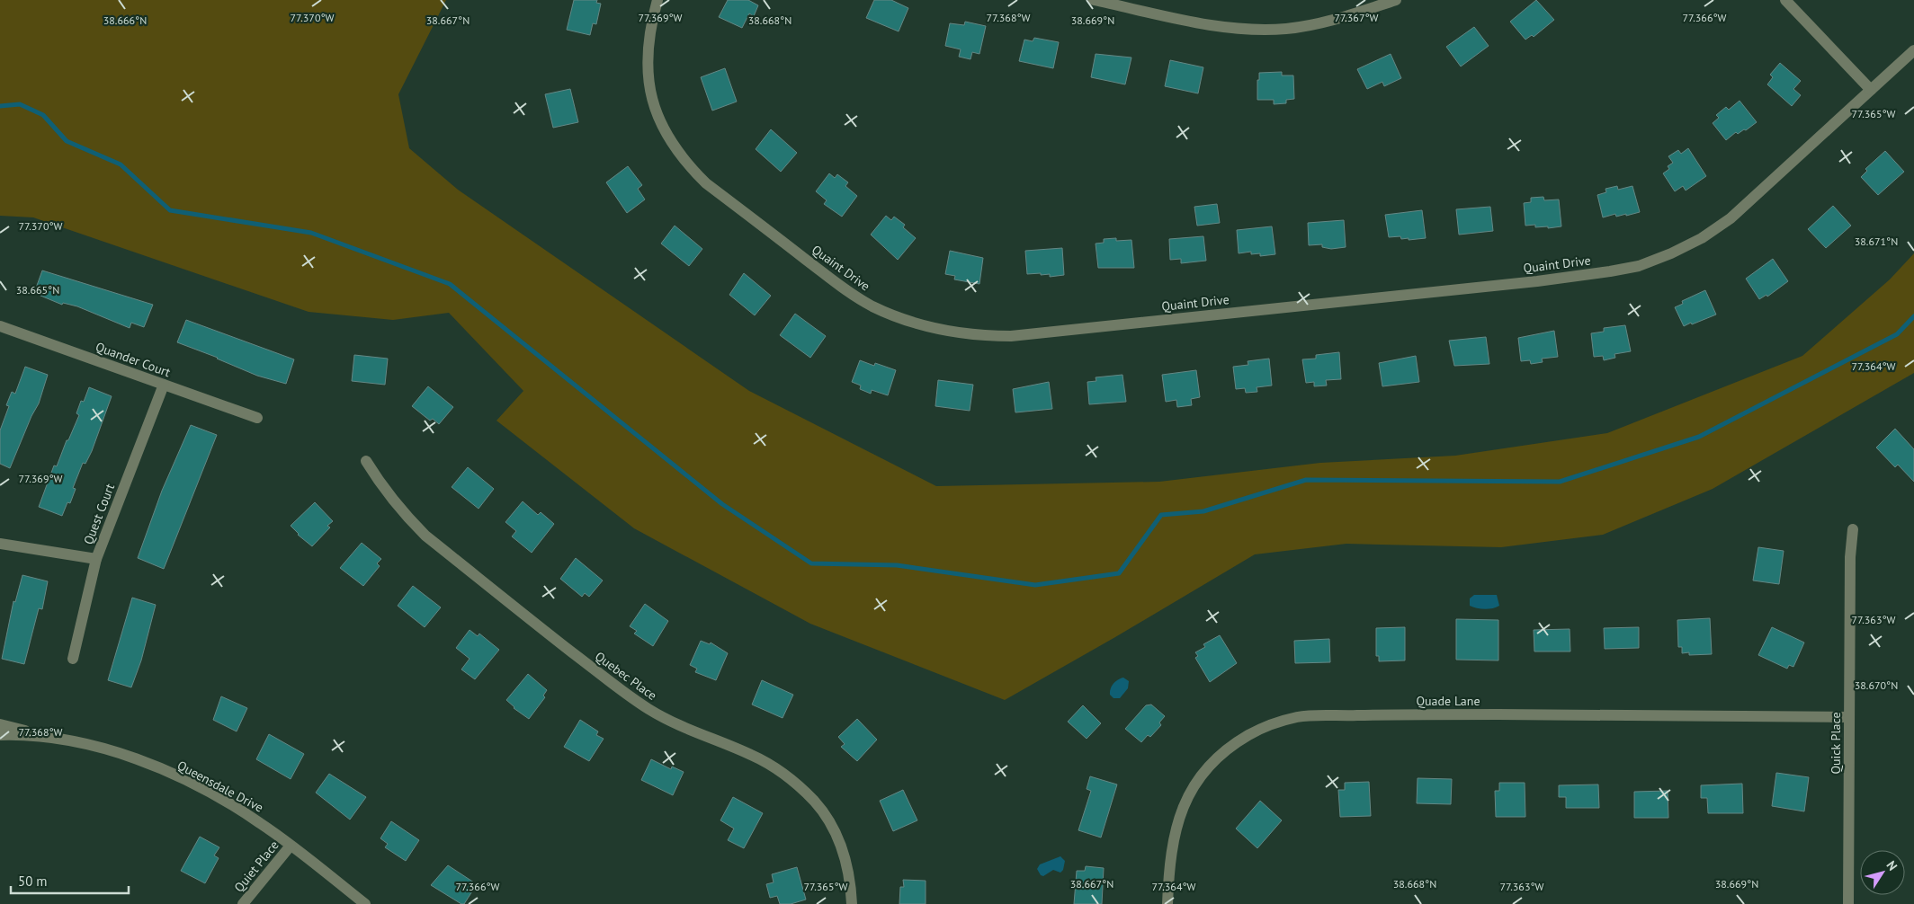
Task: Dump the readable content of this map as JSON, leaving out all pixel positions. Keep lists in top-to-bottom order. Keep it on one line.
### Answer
{"streets":{"street":["Quaint Drive","Quander Court","Quest Court","Quebec Place","Quade Lane","Quick Place","Queensdale Drive","Quiet Place"]},"crossings":[["Quander Court","Quest Court"],["Quade Lane","Quick Place"],["Queensdale Drive","Quiet Place"]],"scale_bar":"50 m","north":"top right","coordinates":["77.370°W","77.369°W","77.368°W","77.367°W","77.366°W","38.666°N","38.667°N","38.668°N","38.669°N","77.365°W","38.671°N","38.665°N","77.364°W","77.363°W","38.670°N"]}
